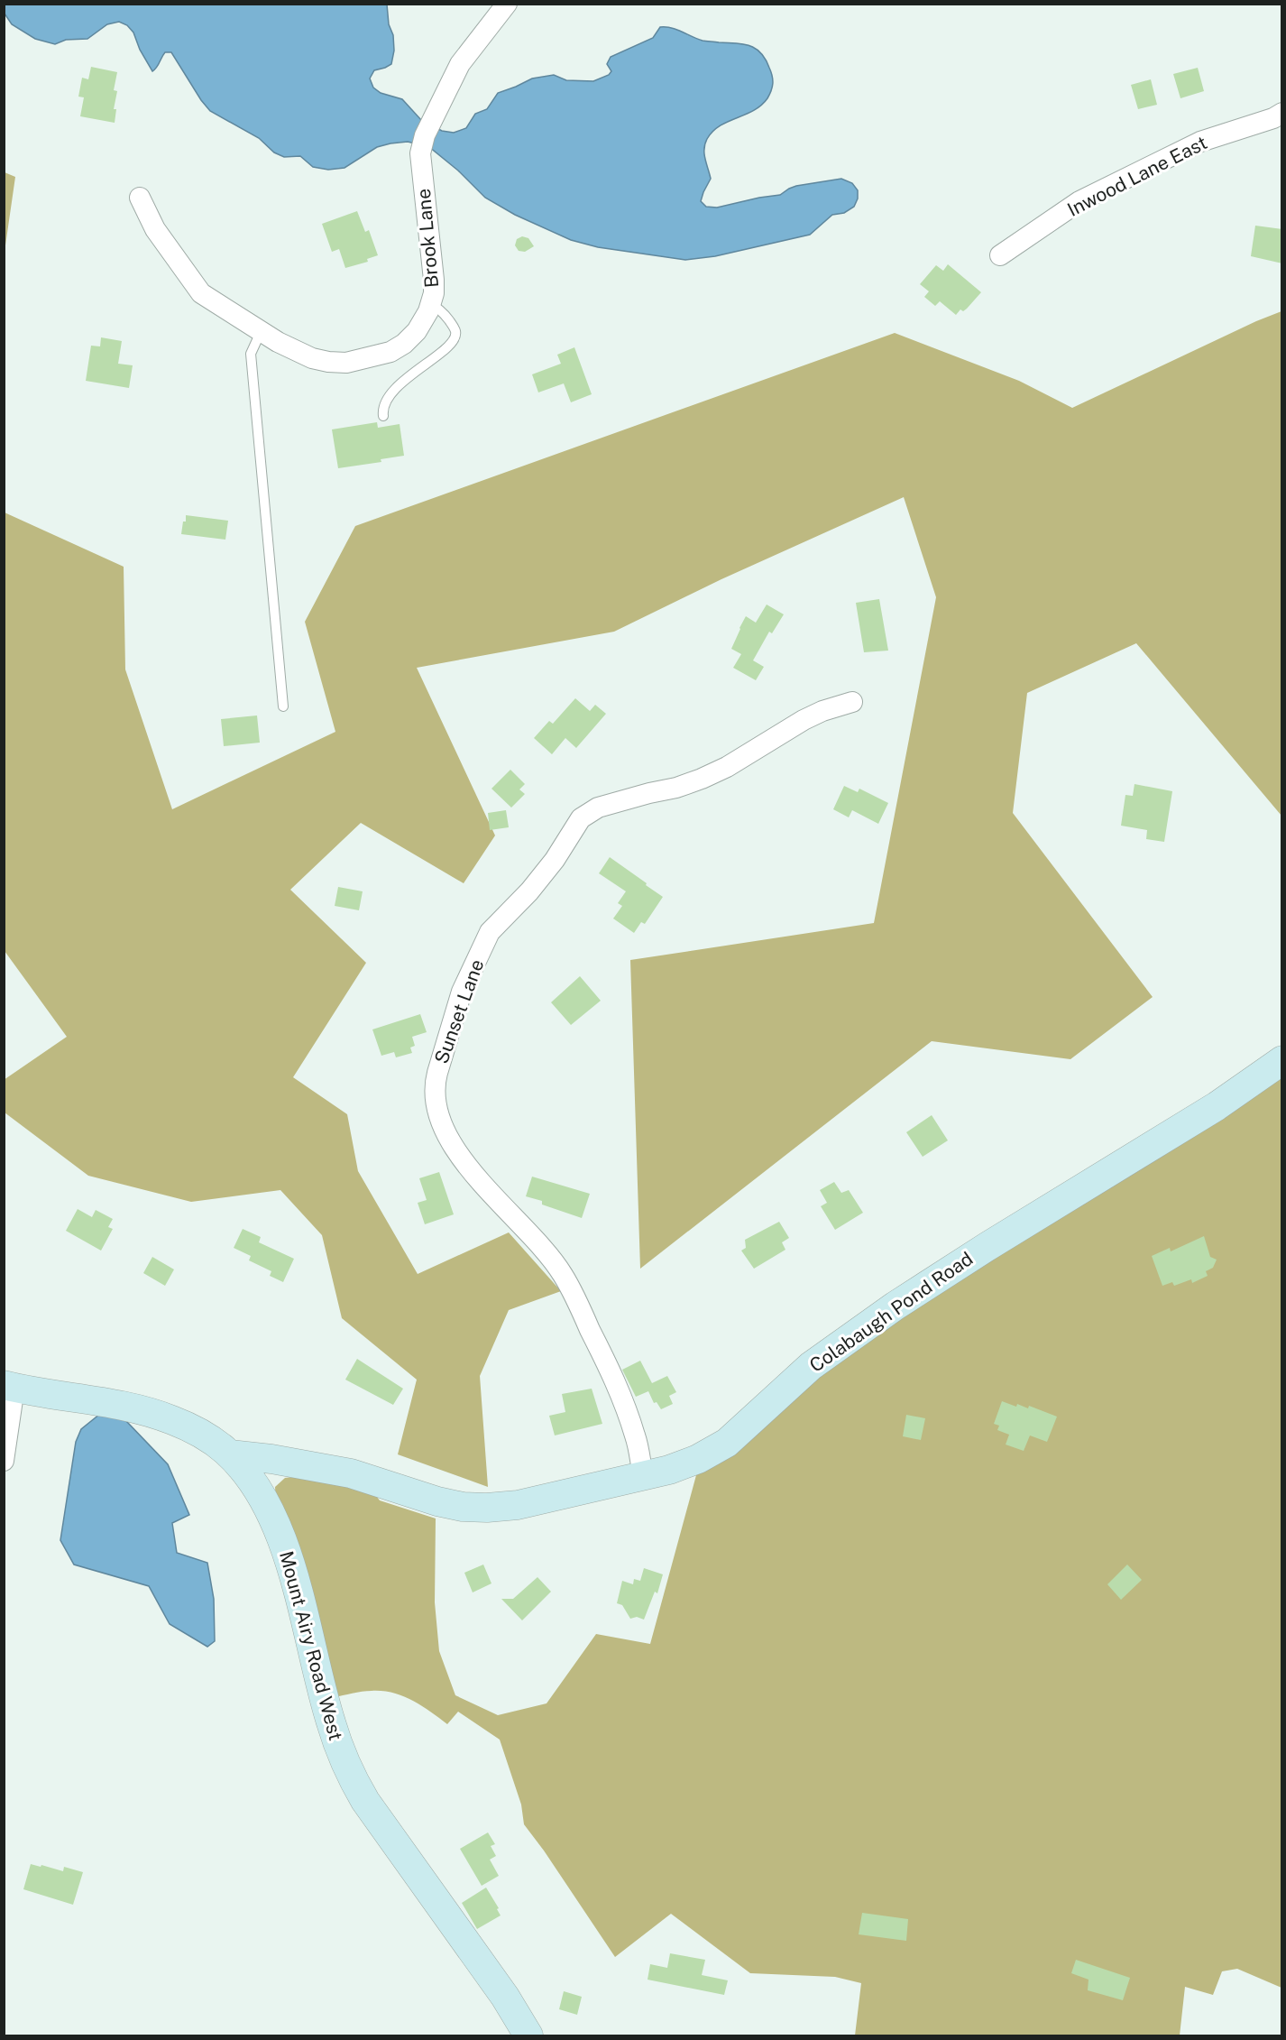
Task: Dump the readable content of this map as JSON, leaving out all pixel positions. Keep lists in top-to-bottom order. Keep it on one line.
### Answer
{"streets":{"street":["Inwood Lane East","Brook Lane","Sunset Lane","Colabaugh Pond Road","Mount Airy Road West"]},"crossings":[["Sunset Lane","Colabaugh Pond Road"],["Colabaugh Pond Road","Mount Airy Road West"]]}
